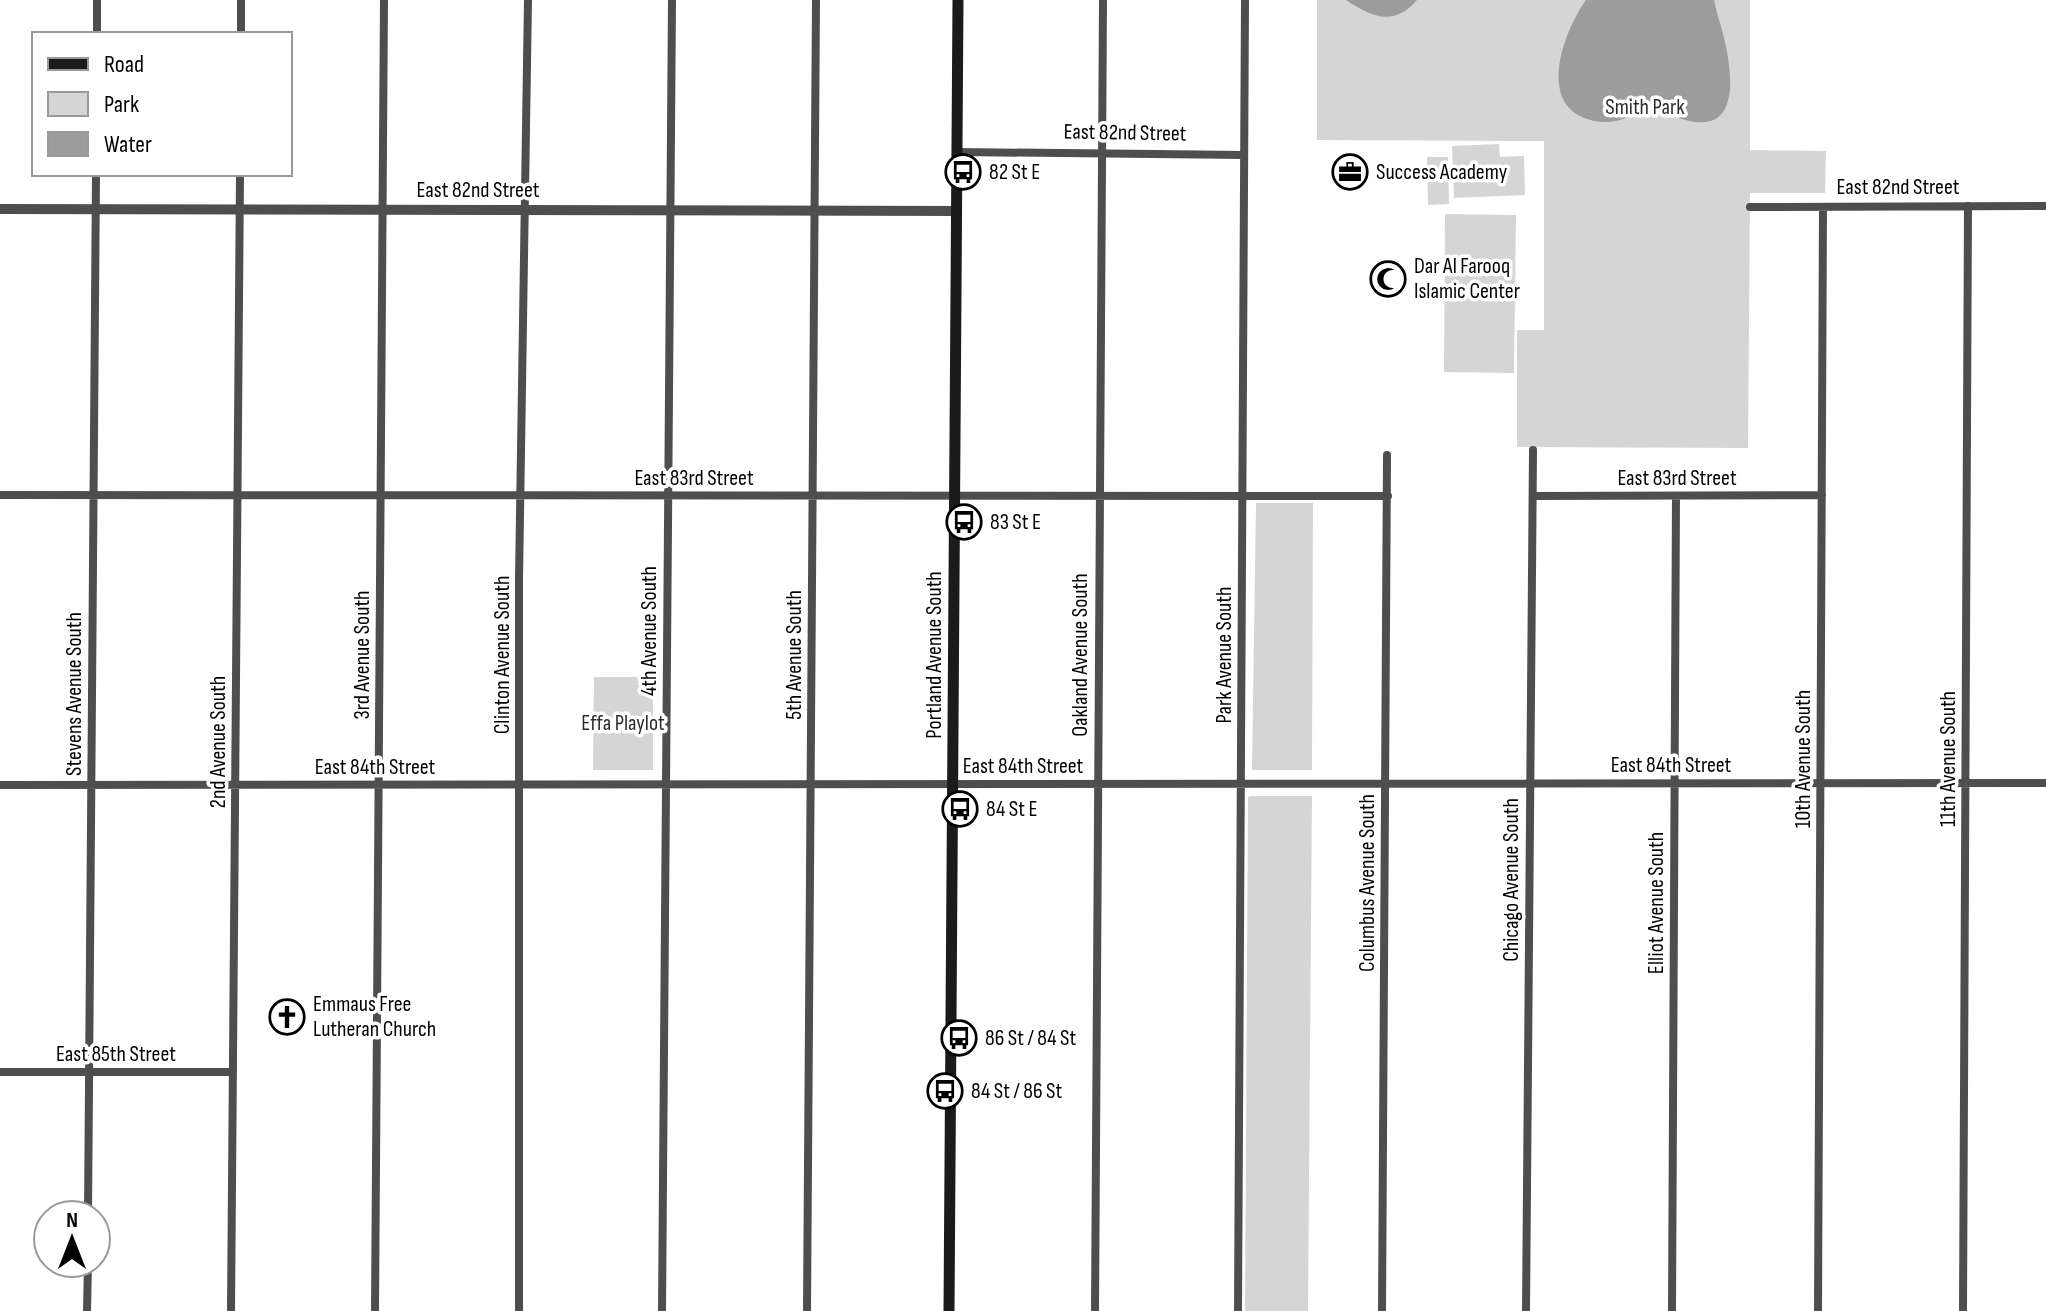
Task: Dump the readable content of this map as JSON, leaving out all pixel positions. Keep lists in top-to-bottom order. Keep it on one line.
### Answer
{"streets":{"main road":["Portland Avenue South"],"street":["East 82nd Street","East 83rd Street","4th Avenue South","3rd Avenue South","Clinton Avenue South","5th Avenue South","Oakland Avenue South","Park Avenue South","Stevens Avenue South","2nd Avenue South","10th Avenue South","11th Avenue South","East 84th Street","Chicago Avenue South","Columbus Avenue South","Elliot Avenue South","East 85th Street"]},"crossings":[["East 82nd Street","4th Avenue South"],["East 82nd Street","3rd Avenue South"],["East 82nd Street","Clinton Avenue South"],["East 82nd Street","5th Avenue South"],["East 82nd Street","Portland Avenue South"],["East 82nd Street","Oakland Avenue South"],["East 82nd Street","Park Avenue South"],["East 82nd Street","Stevens Avenue South"],["East 82nd Street","2nd Avenue South"],["East 82nd Street","10th Avenue South"],["East 82nd Street","11th Avenue South"],["East 83rd Street","4th Avenue South"],["East 83rd Street","3rd Avenue South"],["East 83rd Street","Clinton Avenue South"],["East 83rd Street","5th Avenue South"],["East 83rd Street","Portland Avenue South"],["East 83rd Street","Oakland Avenue South"],["East 83rd Street","Park Avenue South"],["East 83rd Street","Stevens Avenue South"],["East 83rd Street","2nd Avenue South"],["East 83rd Street","10th Avenue South"],["East 83rd Street","Chicago Avenue South"],["East 83rd Street","Columbus Avenue South"],["East 83rd Street","Elliot Avenue South"],["4th Avenue South","East 84th Street"],["3rd Avenue South","East 84th Street"],["Clinton Avenue South","East 84th Street"],["5th Avenue South","East 84th Street"],["Portland Avenue South","East 84th Street"],["Oakland Avenue South","East 84th Street"],["Park Avenue South","East 84th Street"],["Stevens Avenue South","East 84th Street"],["Stevens Avenue South","East 85th Street"],["2nd Avenue South","East 84th Street"],["2nd Avenue South","East 85th Street"],["10th Avenue South","East 84th Street"],["11th Avenue South","East 84th Street"],["East 84th Street","Chicago Avenue South"],["East 84th Street","Columbus Avenue South"],["East 84th Street","Elliot Avenue South"]],"parks":["Smith Park","Effa Playlot"],"places":{"bus stop":["82 St E","83 St E","84 St E","86 St / 84 St","84 St / 86 St"],"office":["Success Academy"],"mosque":["Dar Al Farooq Islamic Center"],"church":["Emmaus Free Lutheran Church"]},"legend":["Road","Park","Water"],"north":"top"}
